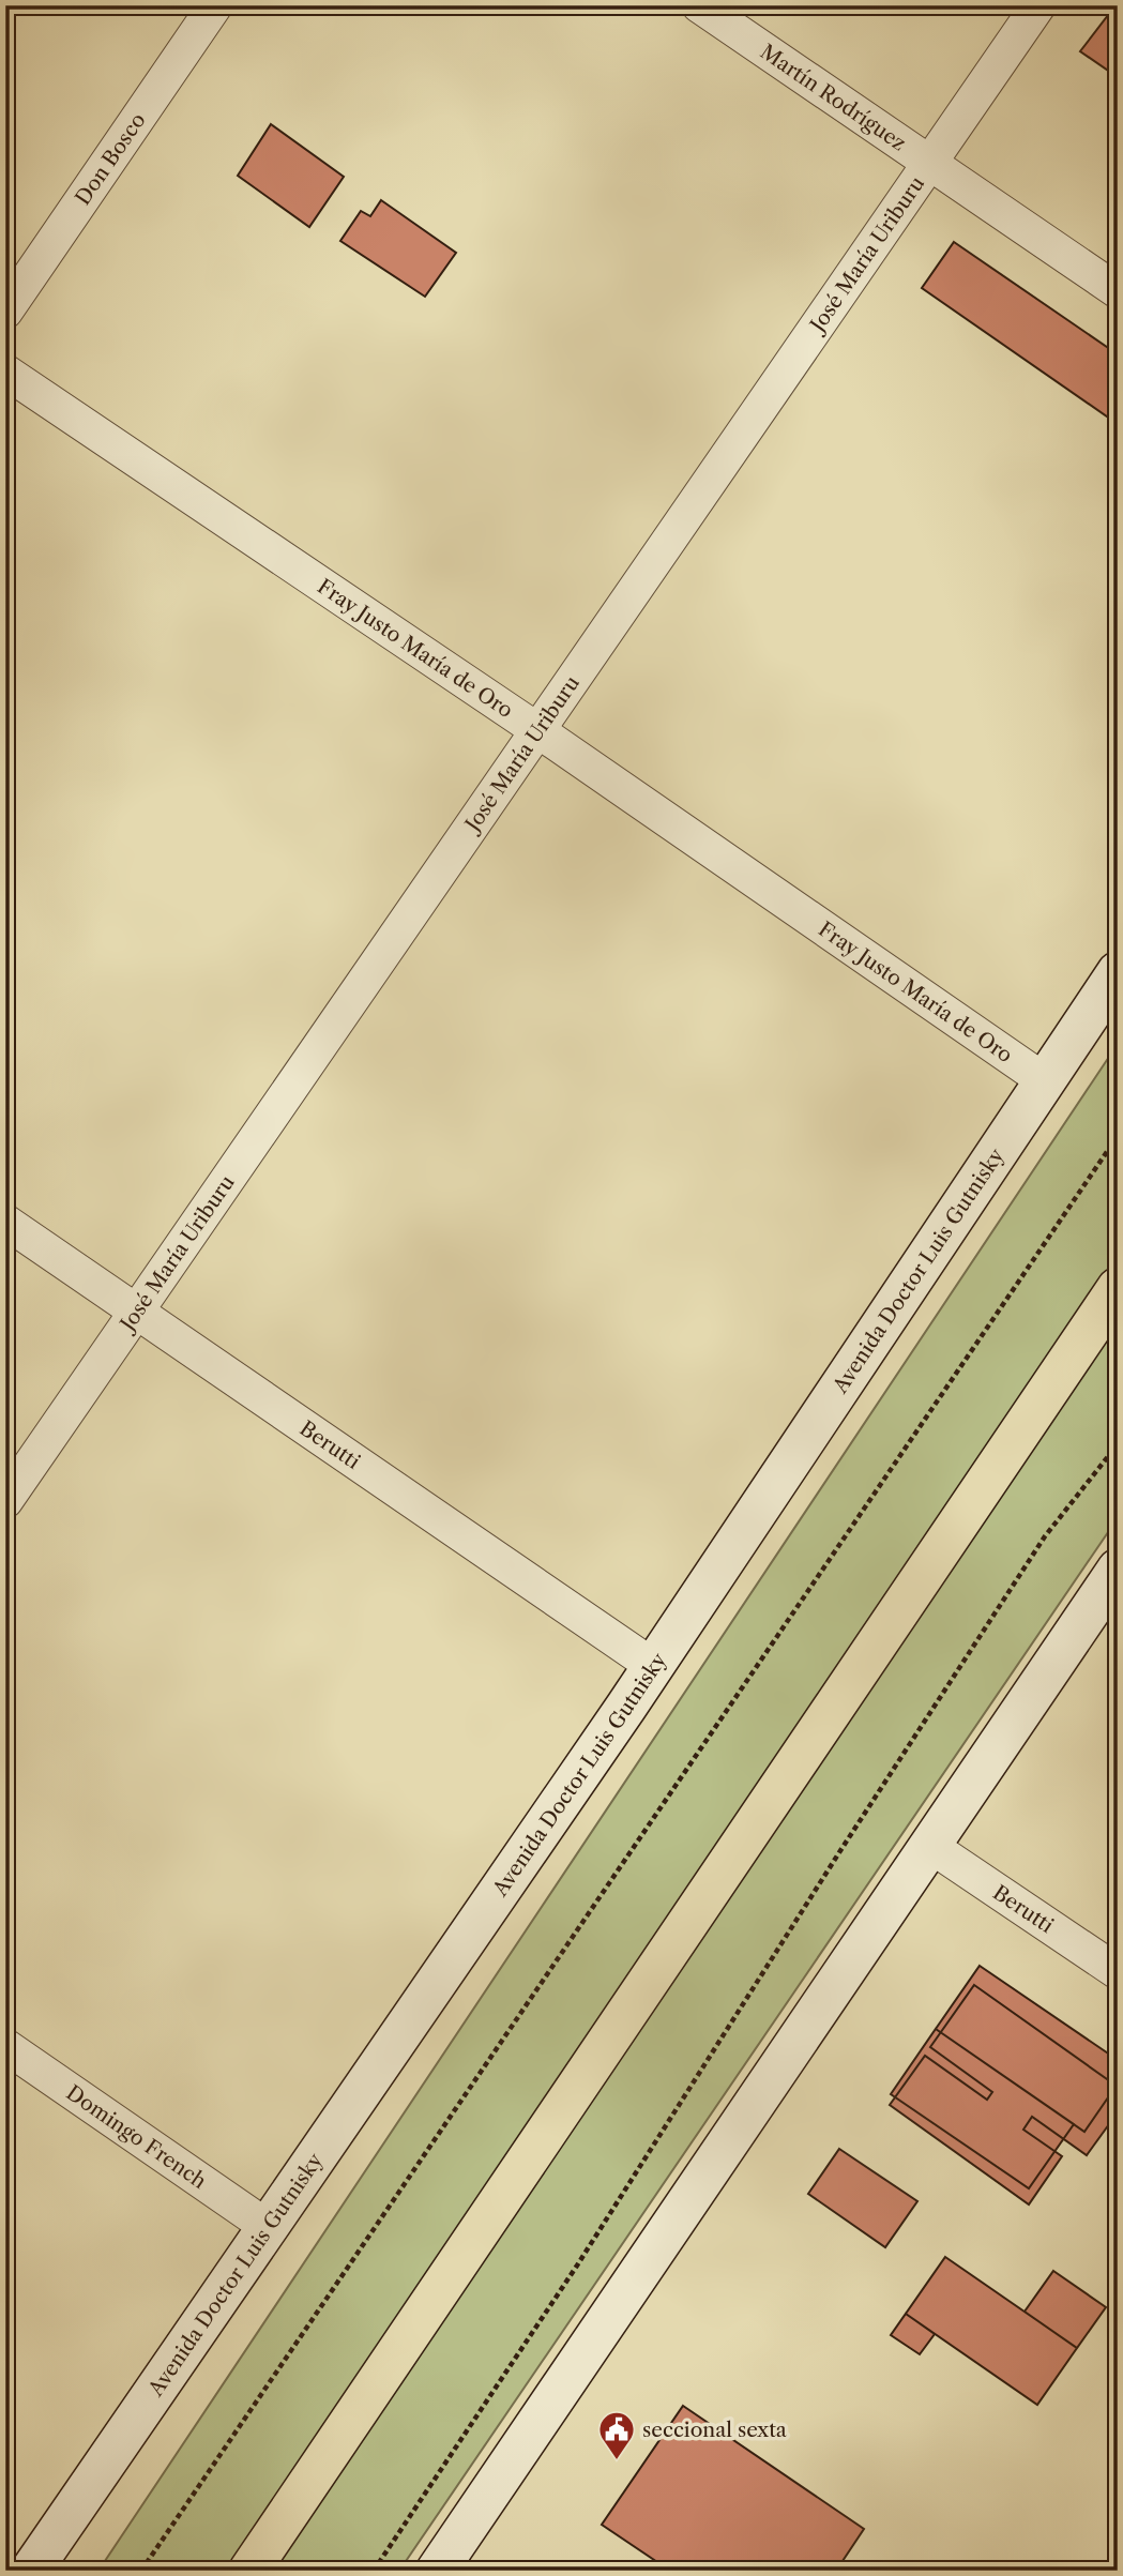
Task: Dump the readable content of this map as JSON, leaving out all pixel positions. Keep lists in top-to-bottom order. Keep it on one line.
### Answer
{"streets":{"main road":["Avenida Doctor Luis Gutnisky"],"street":["Martín Rodríguez","Don Bosco","José María Uriburu","Fray Justo María de Oro","Berutti","Domingo French"]},"crossings":[["Martín Rodríguez","José María Uriburu"],["José María Uriburu","Fray Justo María de Oro"],["José María Uriburu","Berutti"],["Fray Justo María de Oro","Avenida Doctor Luis Gutnisky"],["Avenida Doctor Luis Gutnisky","Berutti"],["Avenida Doctor Luis Gutnisky","Domingo French"]],"places":{"public building":["seccional sexta"]}}
